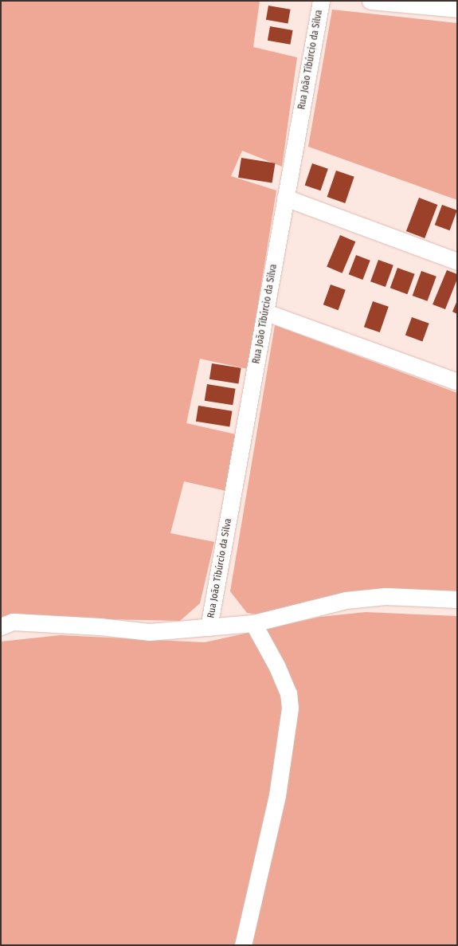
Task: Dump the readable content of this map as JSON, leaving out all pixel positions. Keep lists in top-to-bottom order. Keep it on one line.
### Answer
{"streets":{"street":["Rua João Tibúrcio da Silva"]}}
